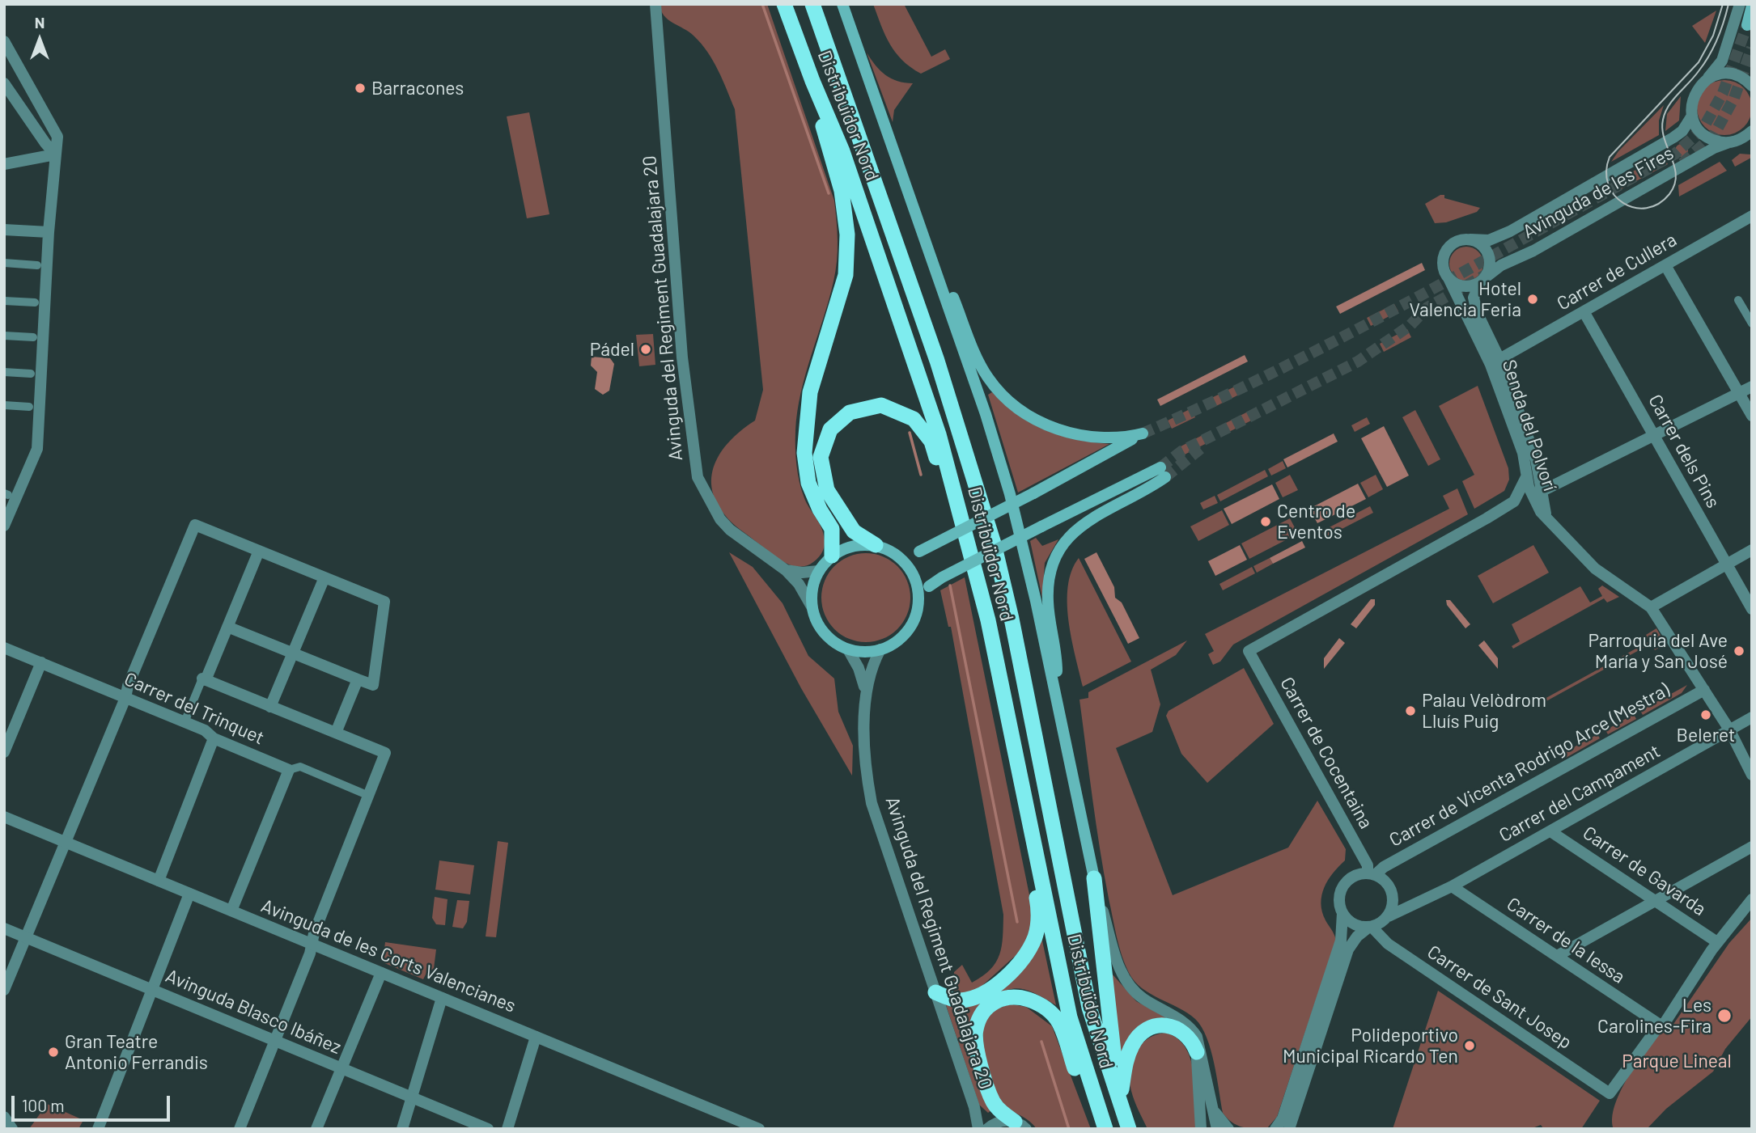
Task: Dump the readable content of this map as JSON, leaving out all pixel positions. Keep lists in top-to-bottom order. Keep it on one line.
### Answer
{"streets":{"highway":["Distribuïdor Nord"],"street":["Avinguda de les Fires","Carrer de Cullera","Avinguda del Regiment Guadalajara 20","Senda del Polvorí","Carrer dels Pins","Carrer del Trinquet","Carrer de Cocentaina","Carrer de Vicenta Rodrigo Arce (Mestra)","Carrer del Campament","Carrer de Gavarda","Carrer de la Iessa","Avinguda de les Corts Valencianes","Carrer de Sant Josep","Avinguda Blasco Ibáñez"]},"crossings":[["Avinguda de les Fires","Senda del Polvorí"],["Carrer de Cullera","Senda del Polvorí"],["Carrer de Cullera","Carrer dels Pins"],["Senda del Polvorí","Carrer de Cocentaina"],["Senda del Polvorí","Carrer de Vicenta Rodrigo Arce (Mestra)"],["Senda del Polvorí","Carrer del Campament"],["Carrer de Cocentaina","Carrer de Vicenta Rodrigo Arce (Mestra)"],["Carrer de Cocentaina","Carrer del Campament"],["Carrer de Cocentaina","Carrer de Sant Josep"],["Carrer de Vicenta Rodrigo Arce (Mestra)","Carrer del Campament"],["Carrer de Vicenta Rodrigo Arce (Mestra)","Carrer de Sant Josep"],["Carrer del Campament","Carrer de Gavarda"],["Carrer del Campament","Carrer de la Iessa"],["Carrer del Campament","Carrer de Sant Josep"],["Carrer de la Iessa","Carrer de Sant Josep"]],"parks":["Parque Lineal"],"places":["Barracones","Hotel Valencia Feria","Pádel","Centro de Eventos","Parroquia del Ave María y San José","Palau Velòdrom Lluís Puig","Beleret","Les Carolines-Fira","Polideportivo Municipal Ricardo Ten","Gran Teatre Antonio Ferrandis"],"scale_bar":"100 m","north":"top"}
